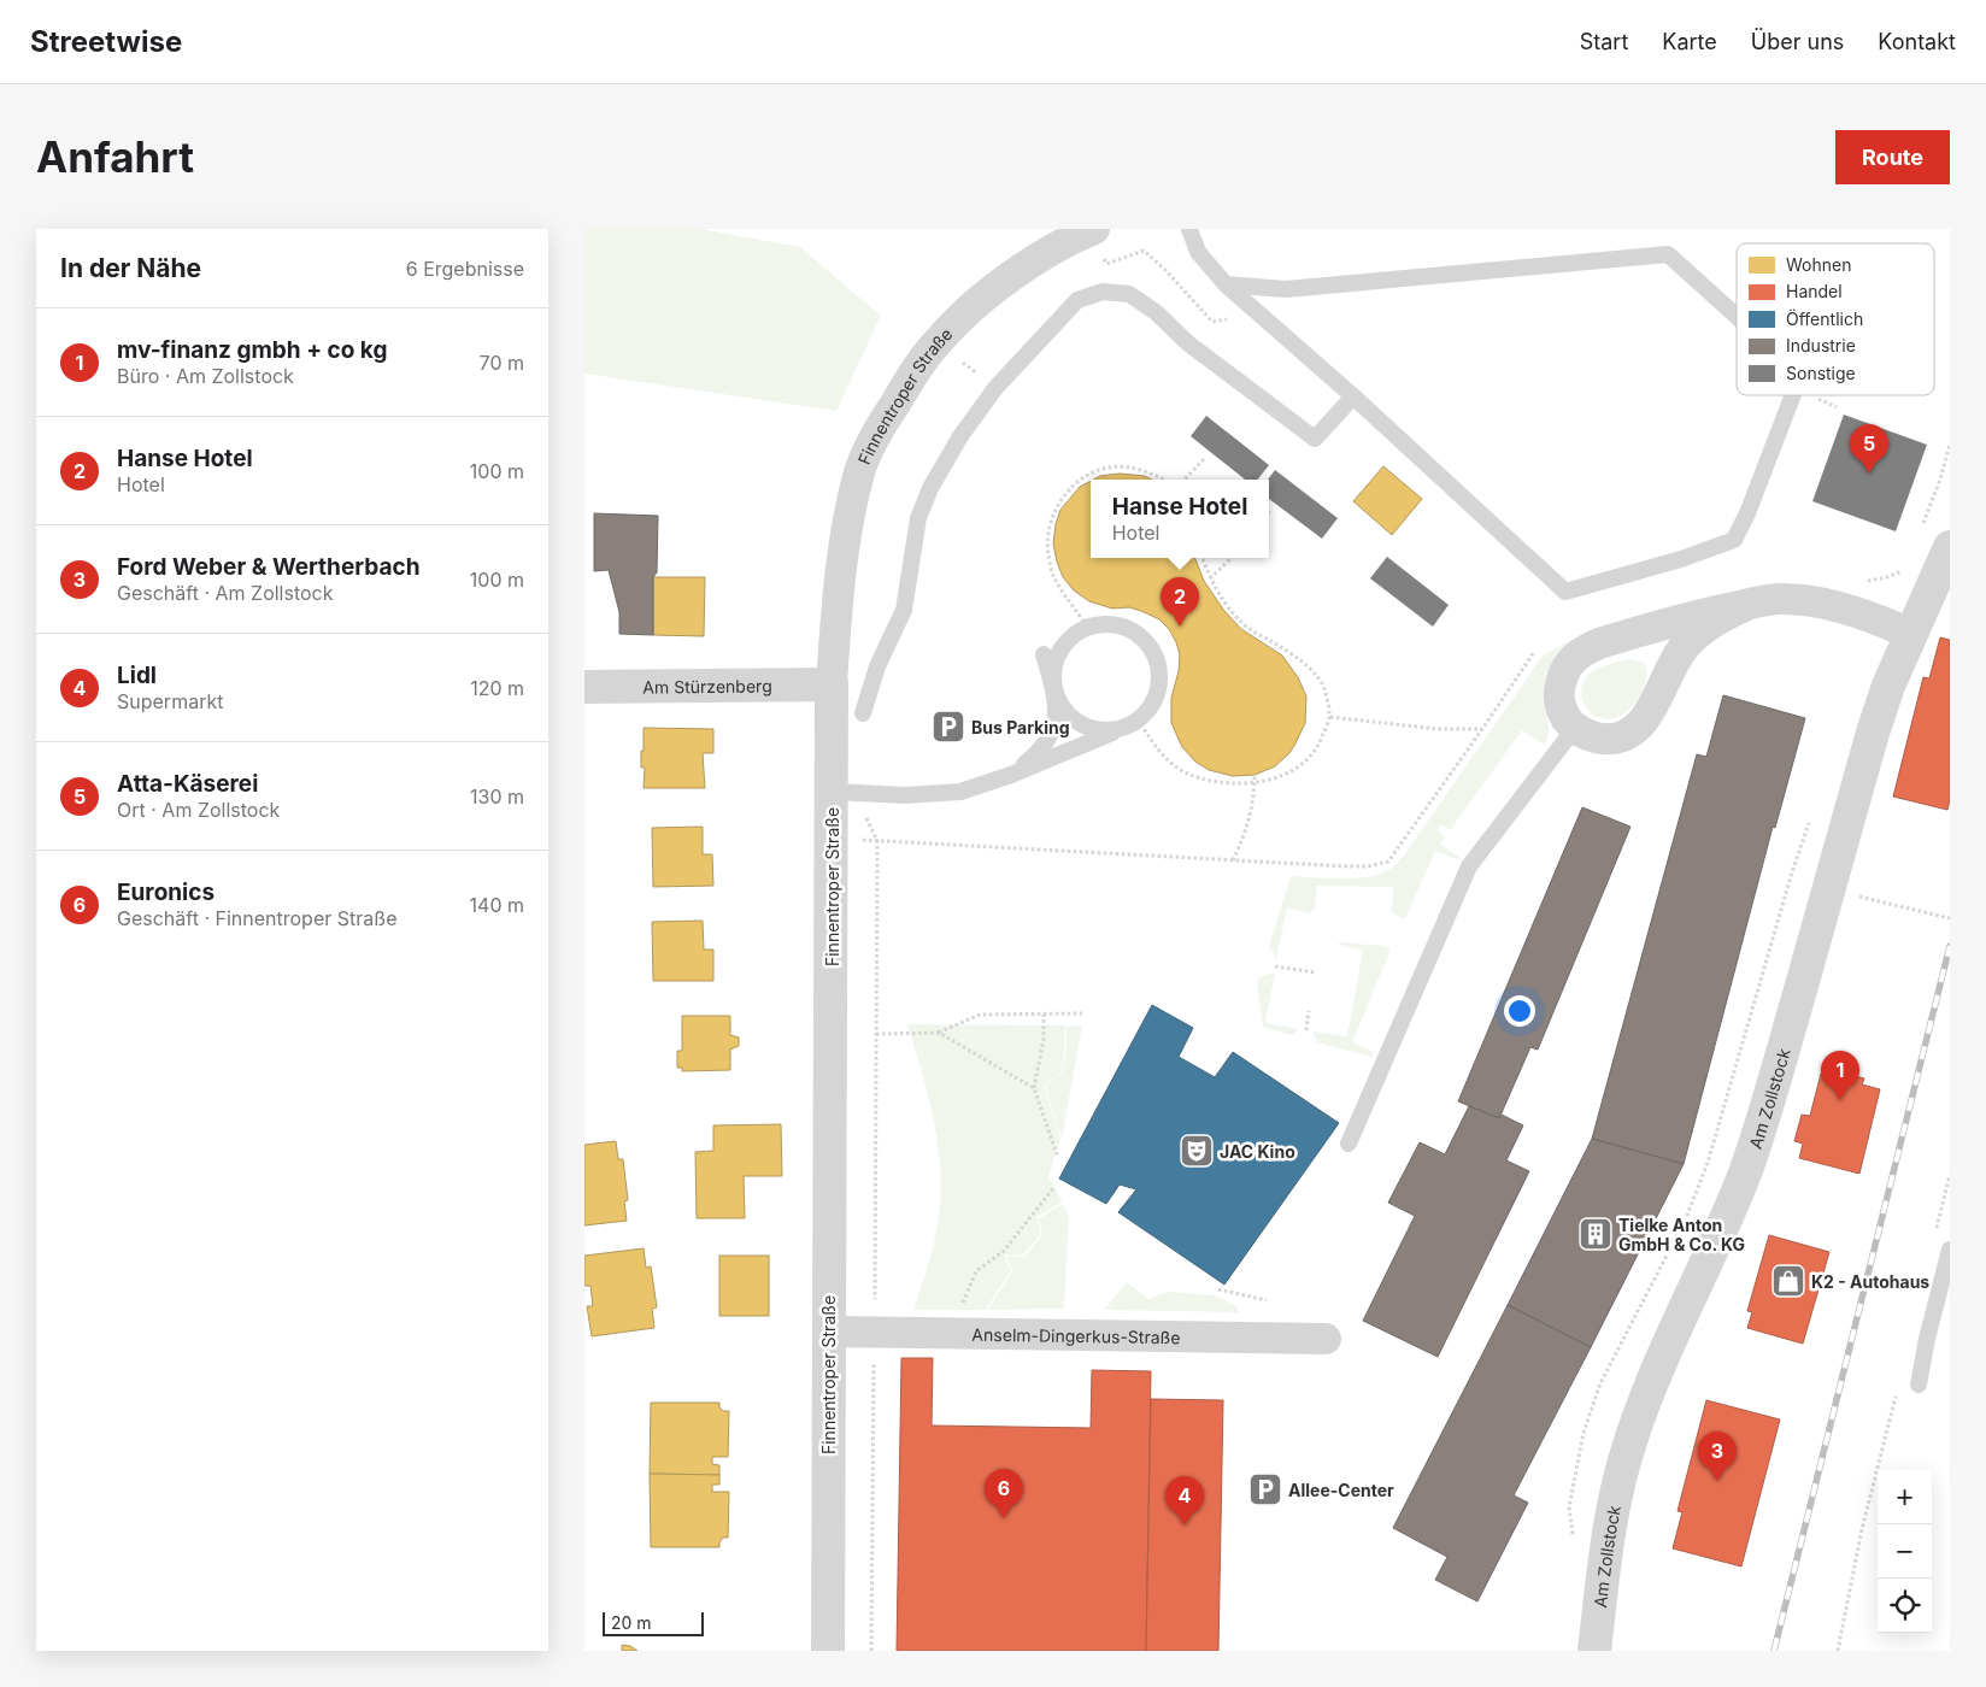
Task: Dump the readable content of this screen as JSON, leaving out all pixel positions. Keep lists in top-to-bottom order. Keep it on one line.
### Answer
{"streets":{"street":["Finnentroper Straße","Am Stürzenberg","Am Zollstock","Anselm-Dingerkus-Straße"]},"crossings":[["Finnentroper Straße","Am Stürzenberg"],["Finnentroper Straße","Anselm-Dingerkus-Straße"]],"places":{"parking":["Bus Parking","Allee-Center"],"theatre":["JAC Kino"],"building":["Tielke Anton GmbH & Co. KG"],"shop":["K2 - Autohaus"]},"legend":["Wohnen","Handel","Öffentlich","Industrie","Sonstige"],"scale_bar":"20 m","page":{"header":"Streetwise","nav":["Start","Karte","Über uns","Kontakt"],"buttons":"Route","title":"Anfahrt","heading":["In der Nähe","6 Ergebnisse"],"list":[{"mark":"1","name":"mv-finanz gmbh + co kg","note":"Büro · Am Zollstock","value":"70 m"},{"mark":"2","name":"Hanse Hotel","note":"Hotel","value":"100 m"},{"mark":"3","name":"Ford Weber & Wertherbach","note":"Geschäft · Am Zollstock","value":"100 m"},{"mark":"4","name":"Lidl","note":"Supermarkt","value":"120 m"},{"mark":"5","name":"Atta-Käserei","note":"Ort · Am Zollstock","value":"130 m"},{"mark":"6","name":"Euronics","note":"Geschäft · Finnentroper Straße","value":"140 m"}],"pins":["5","2","1","3","6","4"],"popup":["Hanse Hotel","Hotel"],"map_buttons":["+","−"],"scale":"20 m"}}
